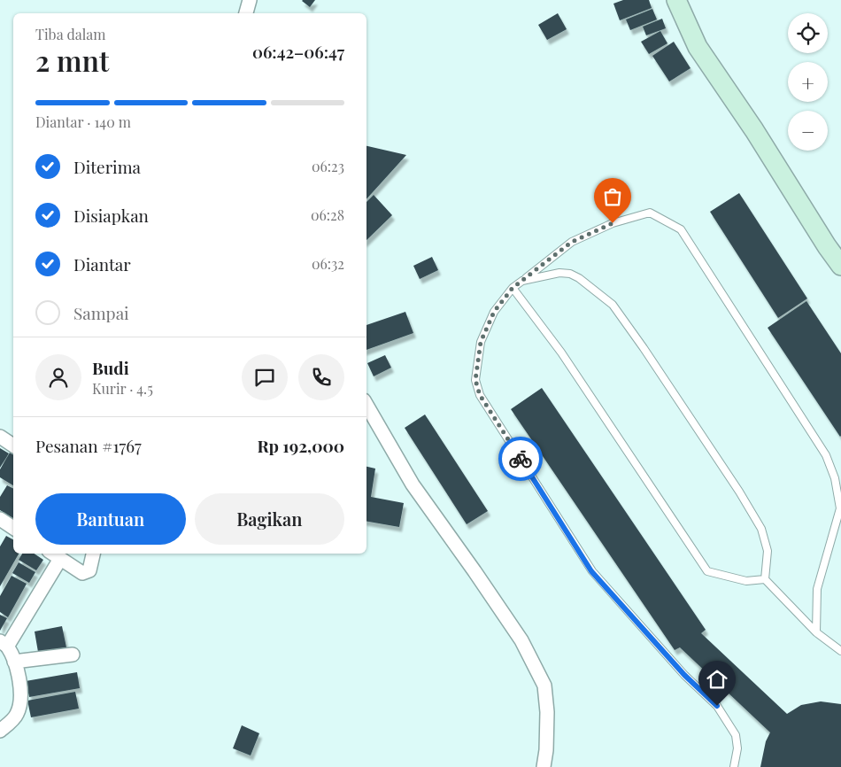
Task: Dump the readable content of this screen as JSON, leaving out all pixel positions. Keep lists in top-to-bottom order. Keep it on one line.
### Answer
{"page":{"map_buttons":["+","−"],"heading":["2 mnt","Tiba dalam","06:42–06:47"],"panel":["Budi","Kurir · 4.5","Pesanan #1767","Rp 192,000"],"bar":"Diantar · 140 m","list":[["Diterima","06:23"],["Disiapkan","06:28"],["Diantar","06:32"],"Sampai"],"buttons":["Bantuan","Bagikan"]}}
